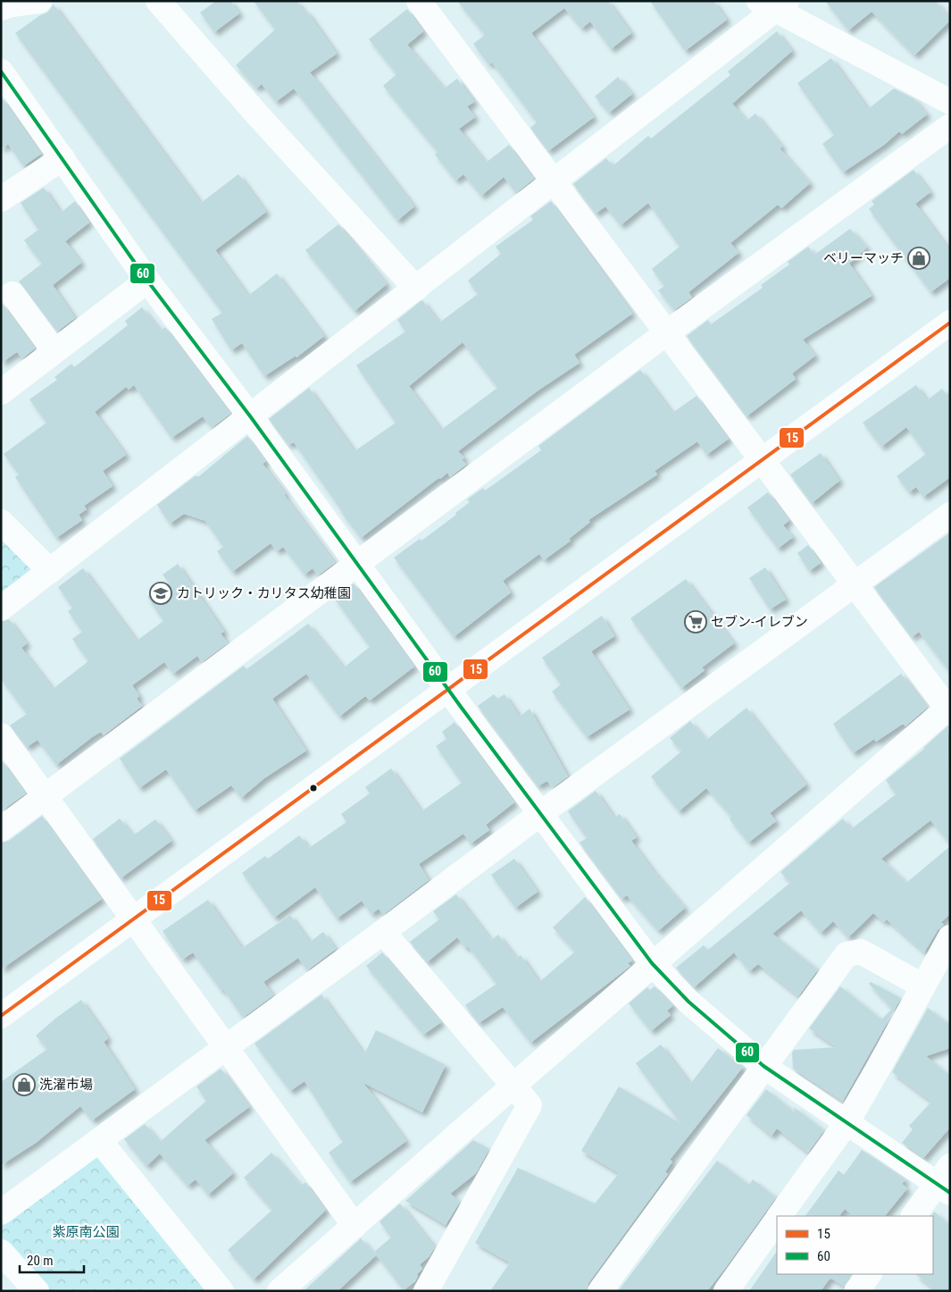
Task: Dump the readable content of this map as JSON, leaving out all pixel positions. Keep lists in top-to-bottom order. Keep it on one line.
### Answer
{"parks":["紫原南公園"],"places":{"shop":["ベリーマッチ","洗濯市場"],"school or university":["カトリック・カリタス幼稚園"],"supermarket":["セブン-イレブン"]},"lines":["transit line 60","transit line 15"],"legend":["15","60"],"scale_bar":"20 m"}
